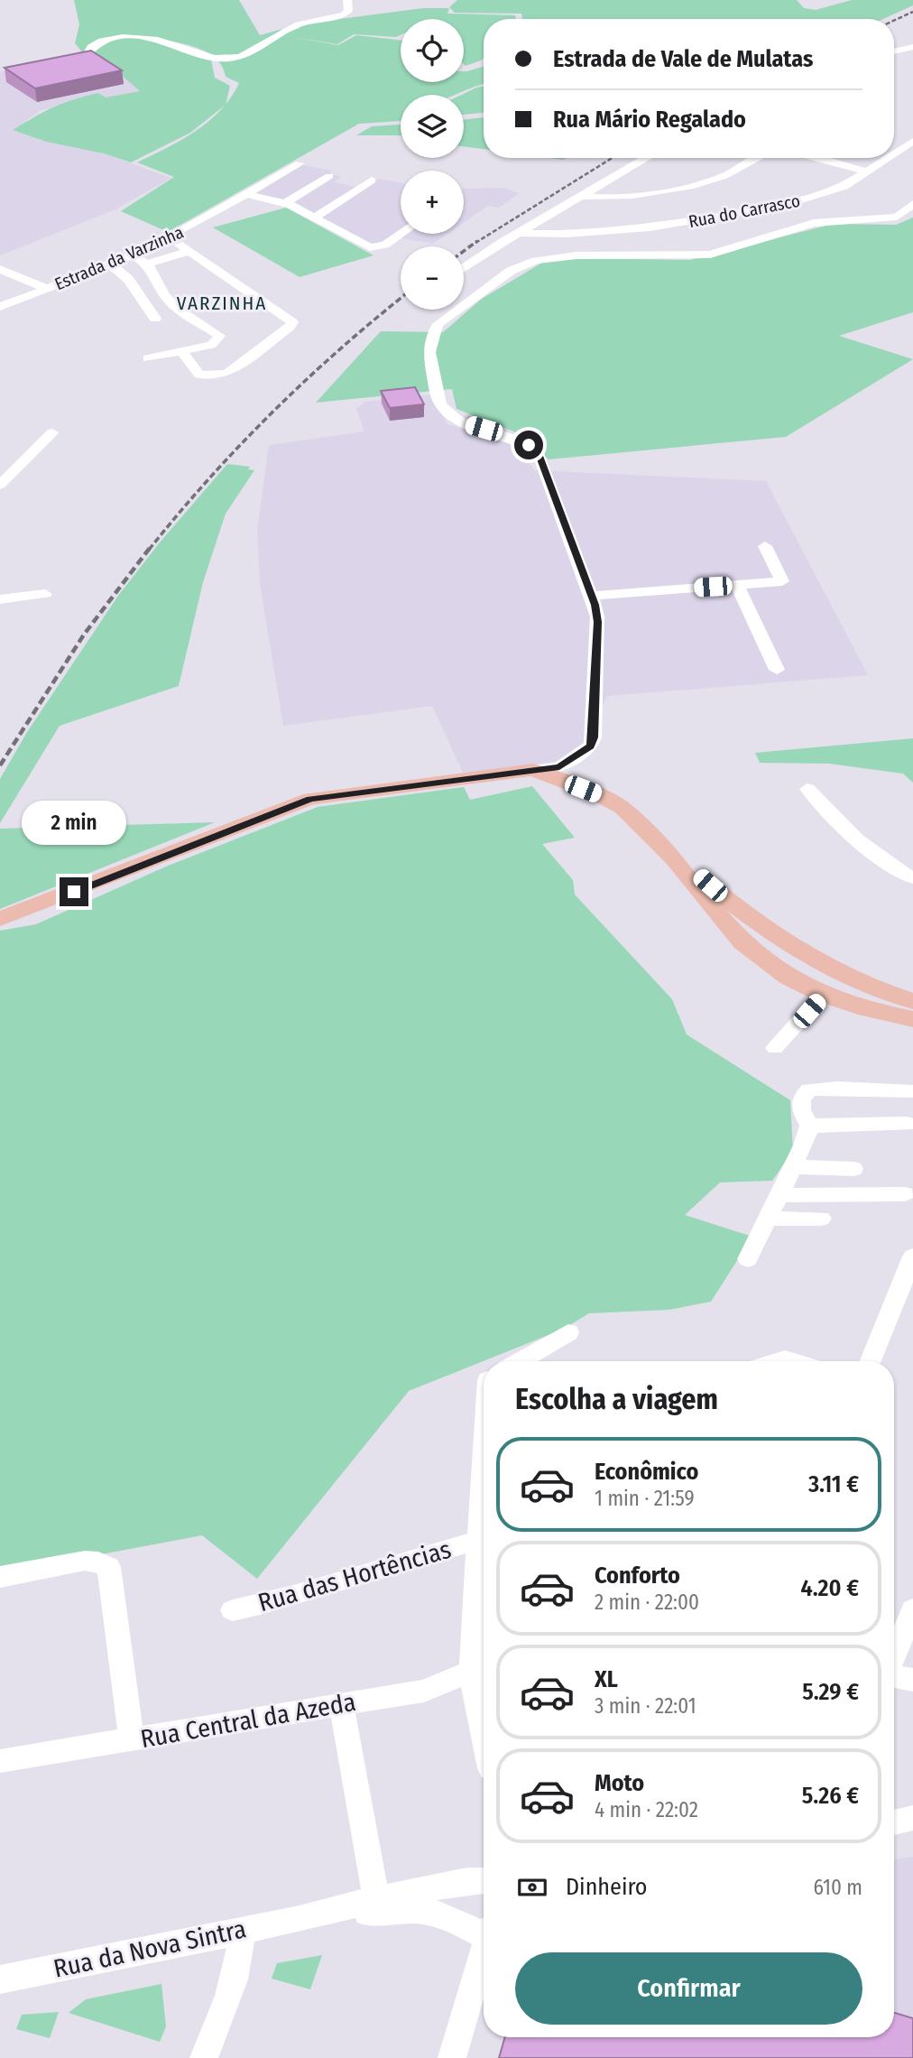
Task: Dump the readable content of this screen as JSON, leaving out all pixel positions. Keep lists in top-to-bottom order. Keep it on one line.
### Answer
{"streets":{"street":["Rua do Carrasco","Estrada da Varzinha","Rua das Hortências","Rua Central da Azeda","Rua da Nova Sintra"]},"districts":["VARZINHA"],"page":{"map_buttons":["+","−"],"banner":["Estrada de Vale de Mulatas","Rua Mário Regalado"],"bubble":"2 min","heading":"Escolha a viagem","list":[{"name":"Econômico","note":"1 min · 21:59","value":"3.11 €"},{"name":"Conforto","note":"2 min · 22:00","value":"4.20 €"},{"name":"XL","note":"3 min · 22:01","value":"5.29 €"},{"name":"Moto","note":"4 min · 22:02","value":"5.26 €"}],"pay":["Dinheiro","610 m"],"buttons":"Confirmar"}}
